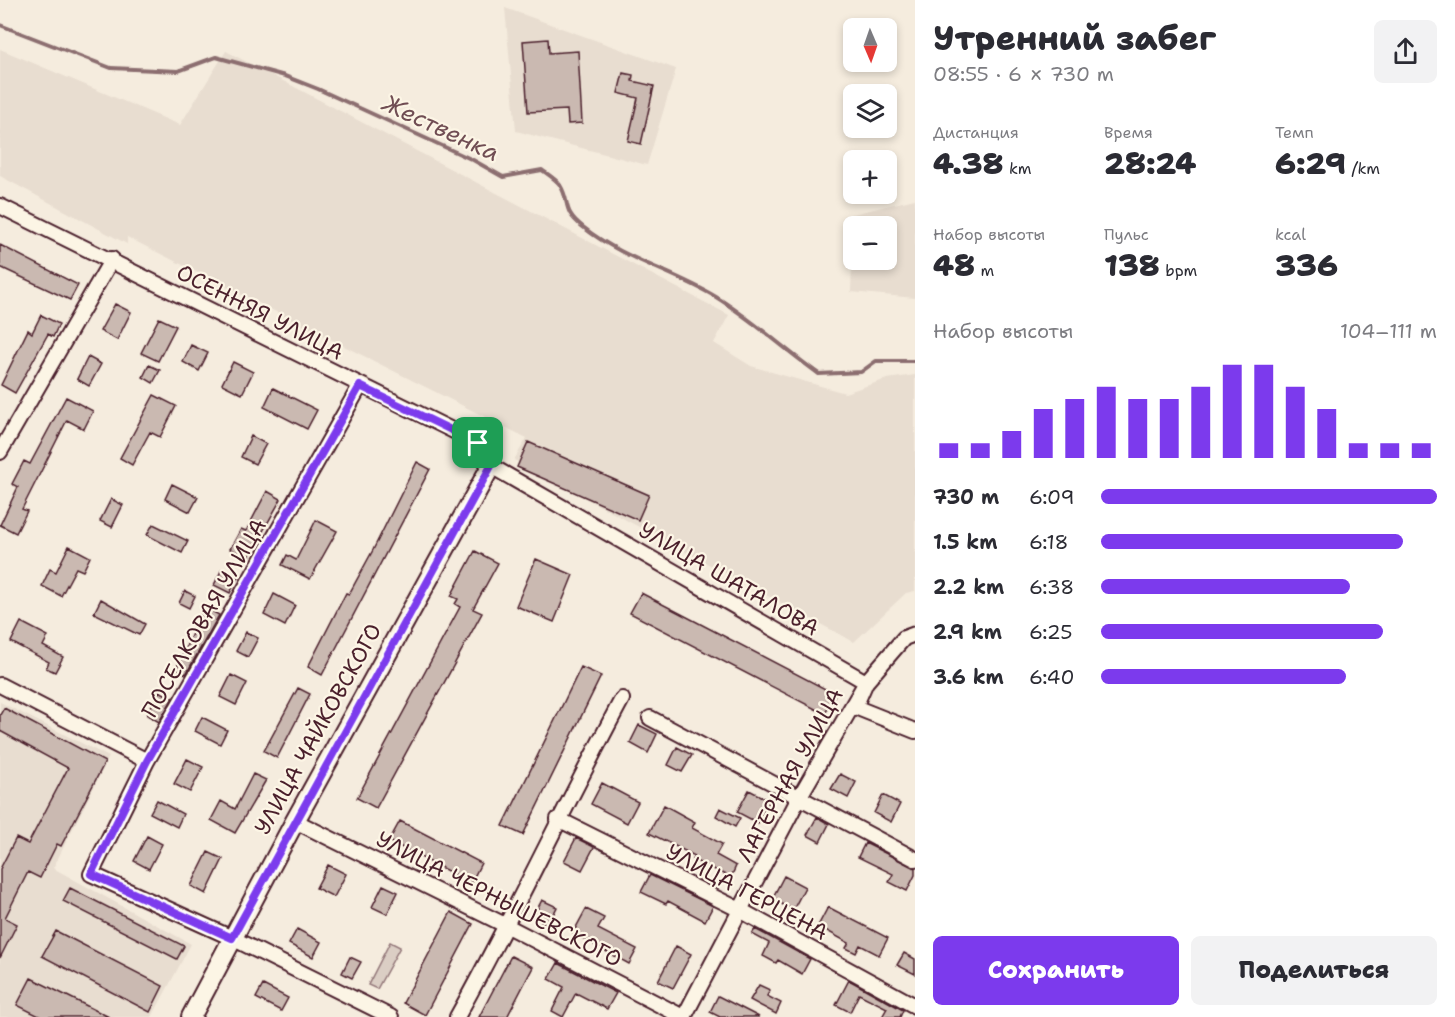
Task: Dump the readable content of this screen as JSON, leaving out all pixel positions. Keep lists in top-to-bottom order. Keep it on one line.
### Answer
{"streets":{"street":["ОСЕННЯЯ УЛИЦА","УЛИЦА ШАТАЛОВА","ПОСЕЛКОВАЯ УЛИЦА","УЛИЦА ЧАЙКОВСКОГО","ЛАГЕРНАЯ УЛИЦА","УЛИЦА ГЕРЦЕНА","УЛИЦА ЧЕРНЫШЕВСКОГО"]},"crossings":[["ОСЕННЯЯ УЛИЦА","УЛИЦА ШАТАЛОВА"],["ОСЕННЯЯ УЛИЦА","ПОСЕЛКОВАЯ УЛИЦА"],["ОСЕННЯЯ УЛИЦА","УЛИЦА ЧАЙКОВСКОГО"],["УЛИЦА ШАТАЛОВА","УЛИЦА ЧАЙКОВСКОГО"],["УЛИЦА ШАТАЛОВА","ЛАГЕРНАЯ УЛИЦА"],["ПОСЕЛКОВАЯ УЛИЦА","УЛИЦА ЧАЙКОВСКОГО"],["УЛИЦА ЧАЙКОВСКОГО","УЛИЦА ЧЕРНЫШЕВСКОГО"],["ЛАГЕРНАЯ УЛИЦА","УЛИЦА ГЕРЦЕНА"],["ЛАГЕРНАЯ УЛИЦА","УЛИЦА ЧЕРНЫШЕВСКОГО"]],"water":["Жественка"],"north":"bottom","page":{"heading":["Утренний забег","08:55 · 6 × 730 m"],"map_buttons":["+","−"],"stats":[["Дистанция","4.38 km"],["Время","28:24"],["Темп","6:29 /km"],["Набор высоты","48 m"],["Пульс","138 bpm"],["kcal","336"]],"chart":["Набор высоты","104–111 m"],"list":[{"name":"730 m","note":"6:09"},{"name":"1.5 km","note":"6:18"},{"name":"2.2 km","note":"6:38"},{"name":"2.9 km","note":"6:25"},{"name":"3.6 km","note":"6:40"}],"buttons":["Сохранить","Поделиться"]}}
